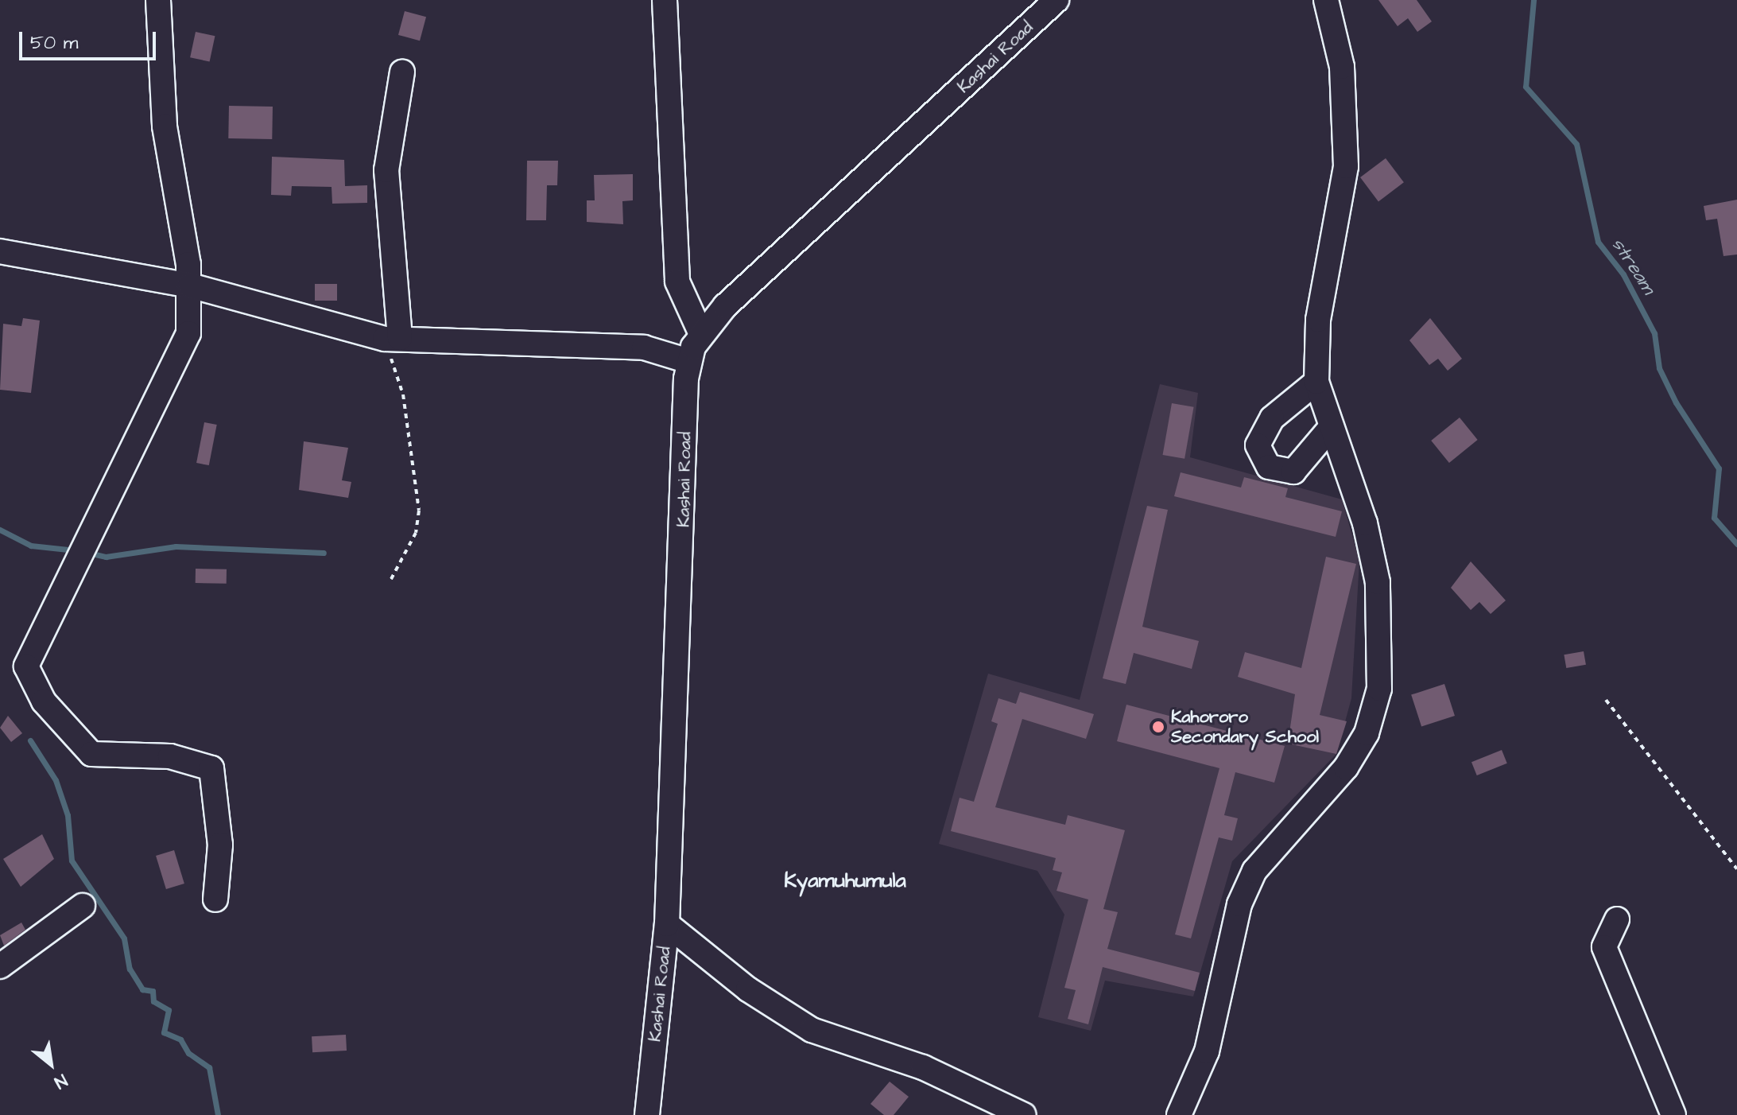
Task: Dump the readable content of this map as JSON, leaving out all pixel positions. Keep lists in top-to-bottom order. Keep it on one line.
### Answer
{"streets":{"street":["Kashai Road"]},"districts":["Kyamuhumula"],"water":["stream"],"places":["Kahororo Secondary School"],"scale_bar":"50 m","north":"bottom right"}
